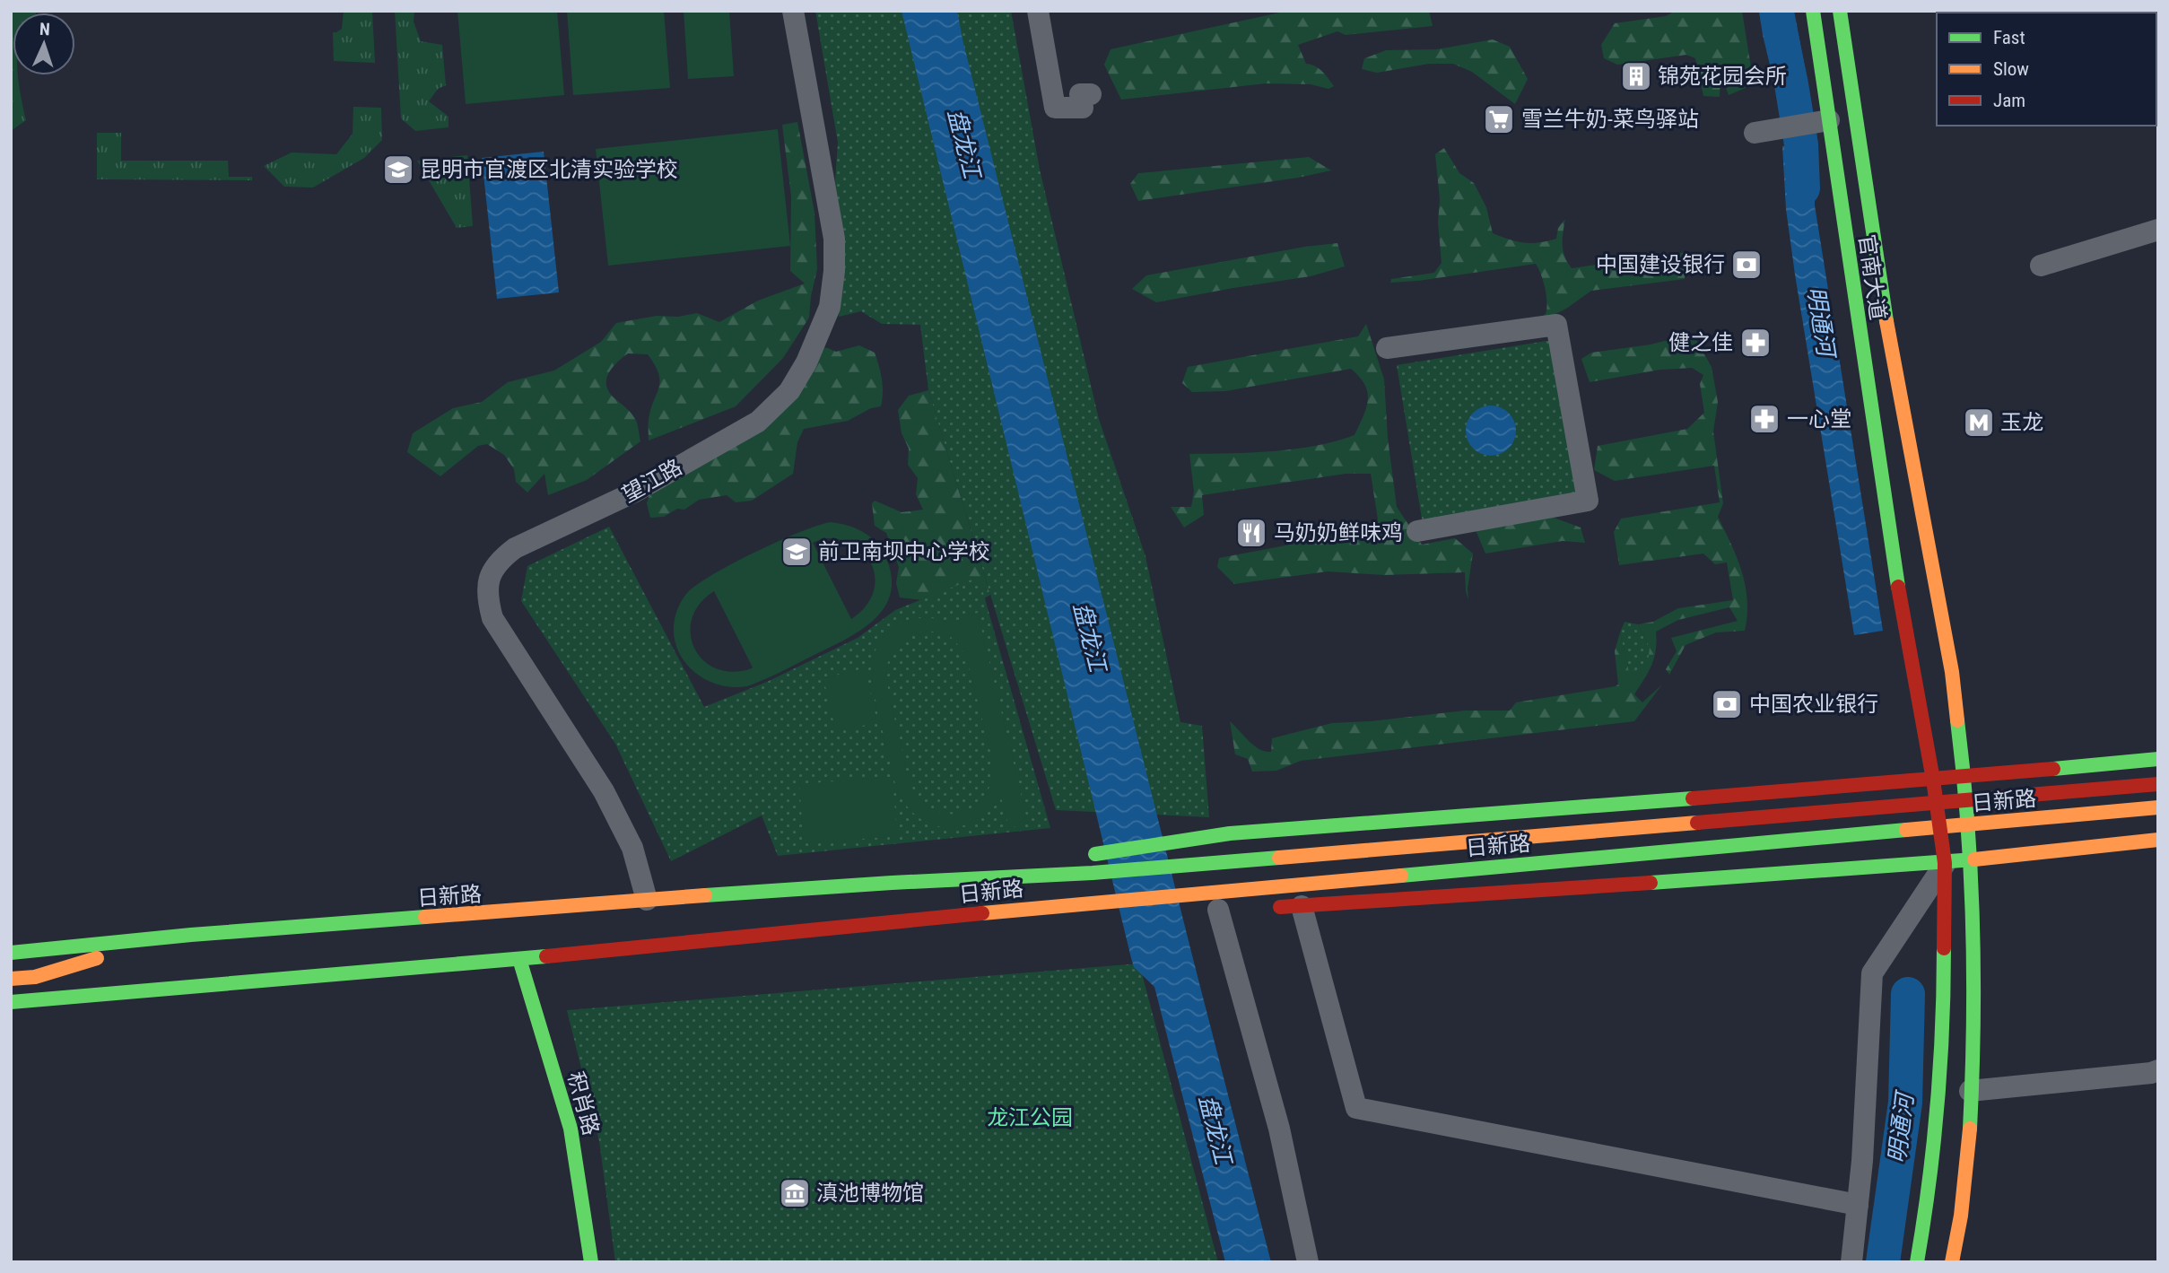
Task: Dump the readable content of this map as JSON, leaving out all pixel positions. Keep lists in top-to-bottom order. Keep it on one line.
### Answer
{"streets":{"main road":["官南大道","日新路","积肖路"],"street":["望江路"]},"crossings":[["官南大道","日新路"],["望江路","日新路"],["日新路","积肖路"]],"water":["盘龙江","明通河"],"parks":["龙江公园"],"places":{"building":["锦苑花园会所"],"supermarket":["雪兰牛奶-菜鸟驿站"],"school or university":["昆明市官渡区北清实验学校","前卫南坝中心学校"],"bank":["中国建设银行","中国农业银行"],"pharmacy":["健之佳","一心堂"],"metro station":["玉龙"],"restaurant":["马奶奶鲜味鸡"],"museum":["滇池博物馆"]},"legend":["Fast","Slow","Jam"],"north":"top"}
